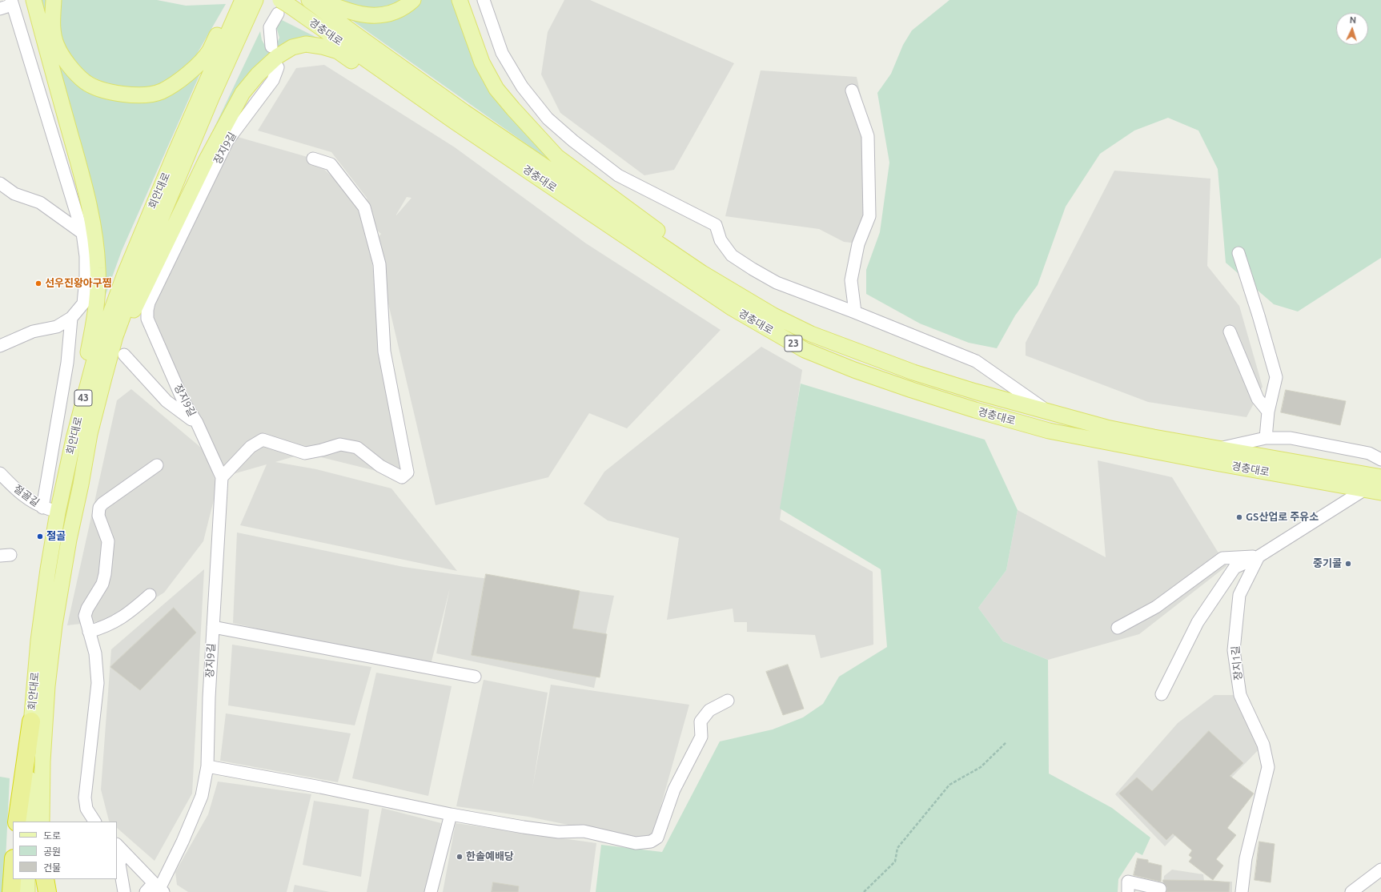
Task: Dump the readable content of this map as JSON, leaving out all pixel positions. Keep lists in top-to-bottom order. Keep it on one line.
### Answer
{"streets":{"main road":["경충대로","회안대로","23","43"],"street":["장지9길","절골길","장지1길"]},"crossings":[["회안대로","절골길"]],"places":["선우진왕아구찜","GS산업로 주유소","절골","중기콜","한솔예배당"],"legend":["도로","공원","건물"],"north":"top"}
